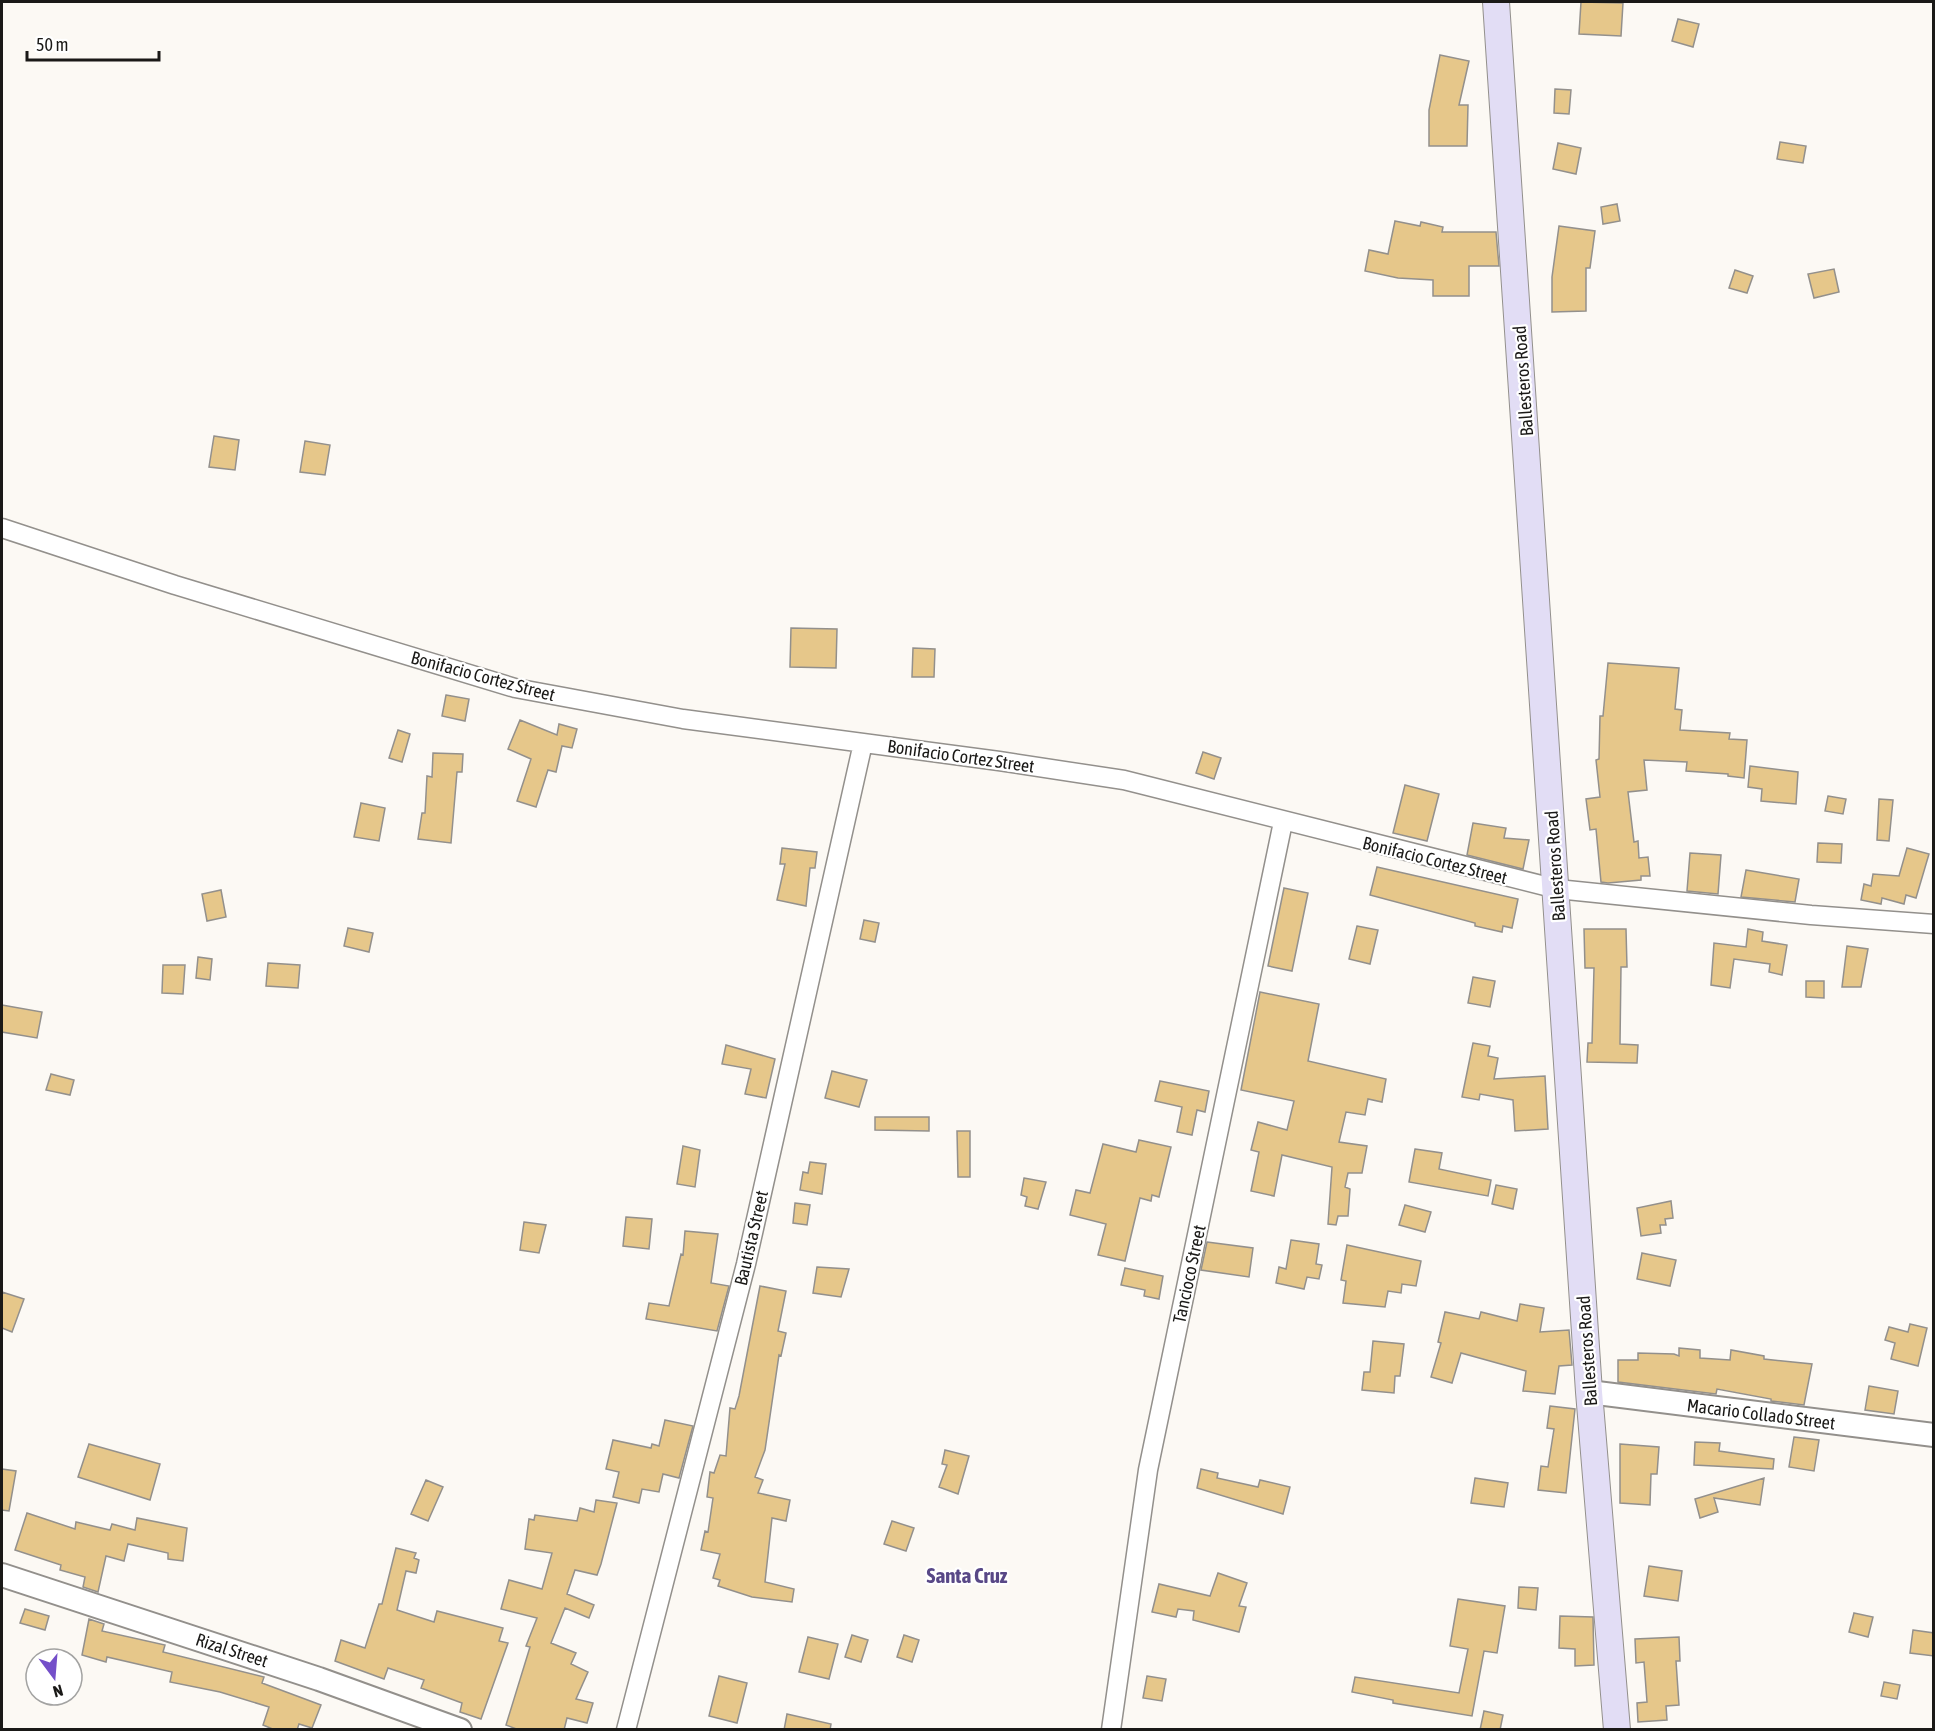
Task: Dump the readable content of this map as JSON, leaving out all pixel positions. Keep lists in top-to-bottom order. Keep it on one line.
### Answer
{"streets":{"main road":["Ballesteros Road"],"street":["Bonifacio Cortez Street","Bautista Street","Tancioco Street","Macario Collado Street","Rizal Street"]},"crossings":[["Ballesteros Road","Bonifacio Cortez Street"],["Ballesteros Road","Macario Collado Street"],["Bonifacio Cortez Street","Bautista Street"],["Bonifacio Cortez Street","Tancioco Street"]],"districts":["Santa Cruz"],"scale_bar":"50 m","north":"bottom"}
